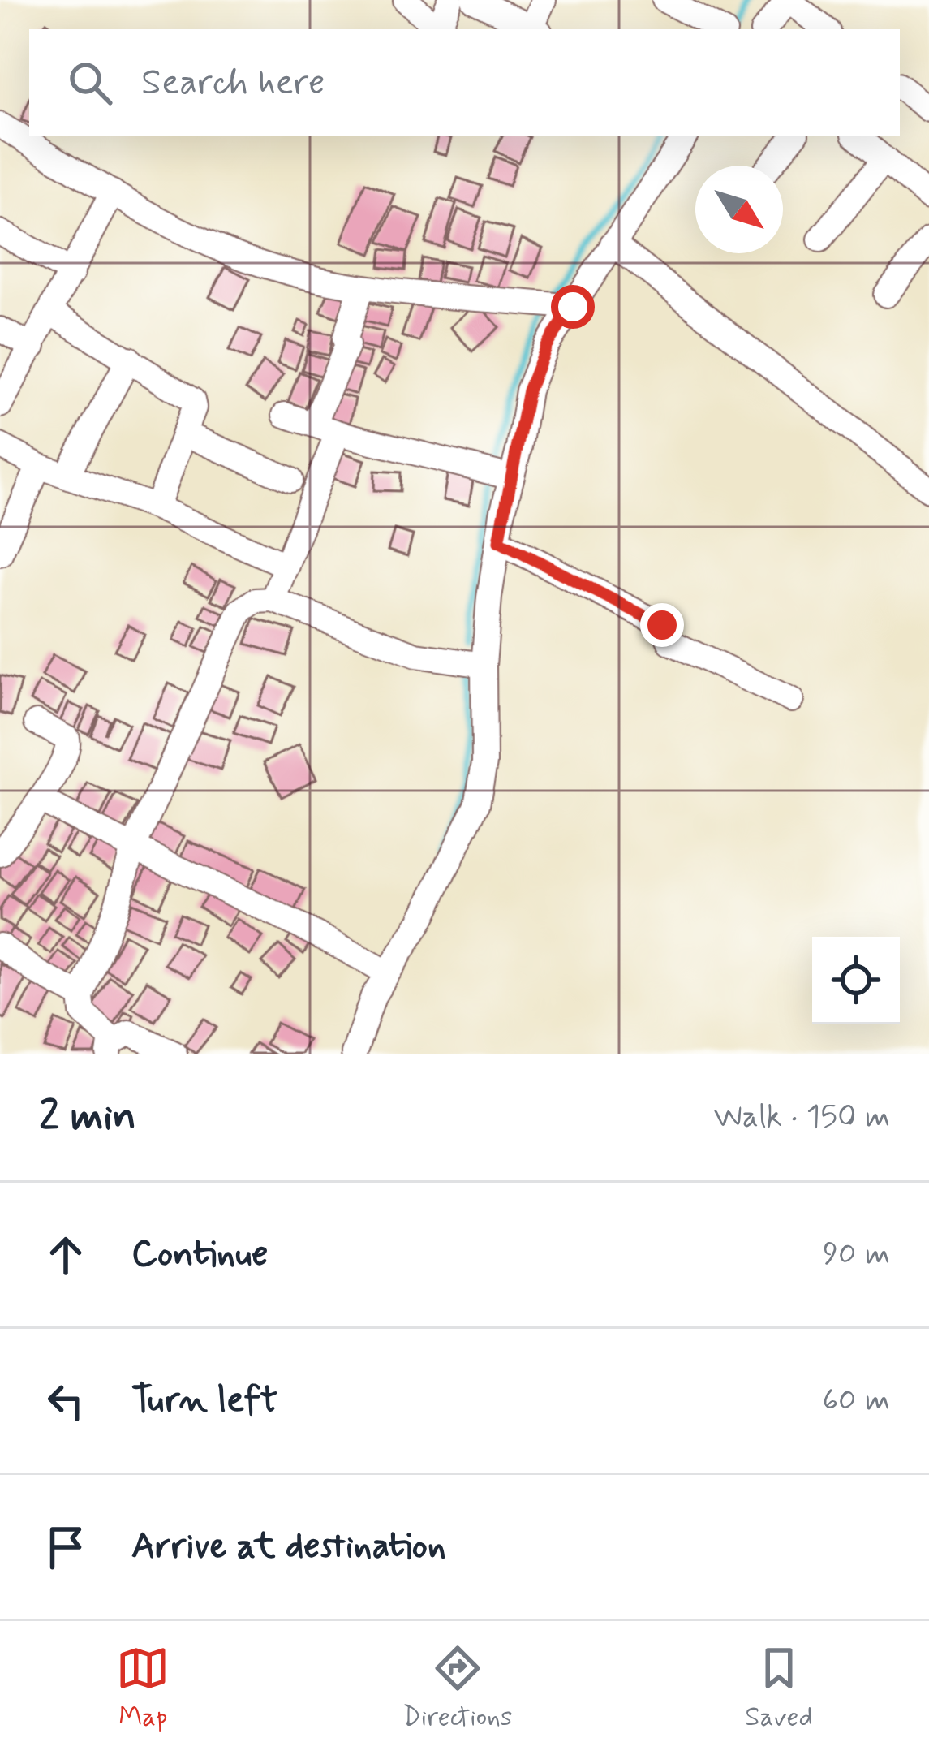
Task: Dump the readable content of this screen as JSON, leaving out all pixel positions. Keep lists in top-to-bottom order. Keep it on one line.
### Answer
{"north":"bottom right","page":{"search":"Search here","heading":["2 min","Walk · 150 m"],"list":[["Continue","90 m"],["Turn left","60 m"],"Arrive at destination"],"nav":["Map","Directions","Saved"]}}
